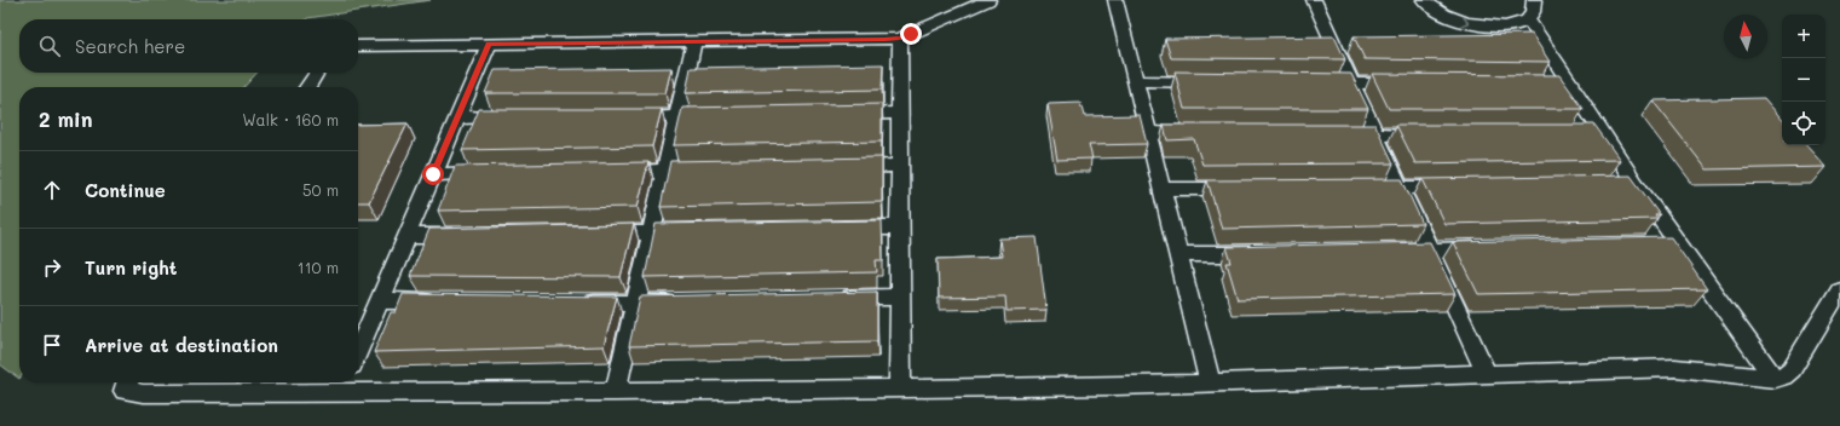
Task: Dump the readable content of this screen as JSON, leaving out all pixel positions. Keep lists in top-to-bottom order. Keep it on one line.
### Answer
{"north":"top","page":{"map_buttons":["+","−"],"search":"Search here","heading":["2 min","Walk · 160 m"],"list":[["Continue","50 m"],["Turn right","110 m"],"Arrive at destination"]}}
